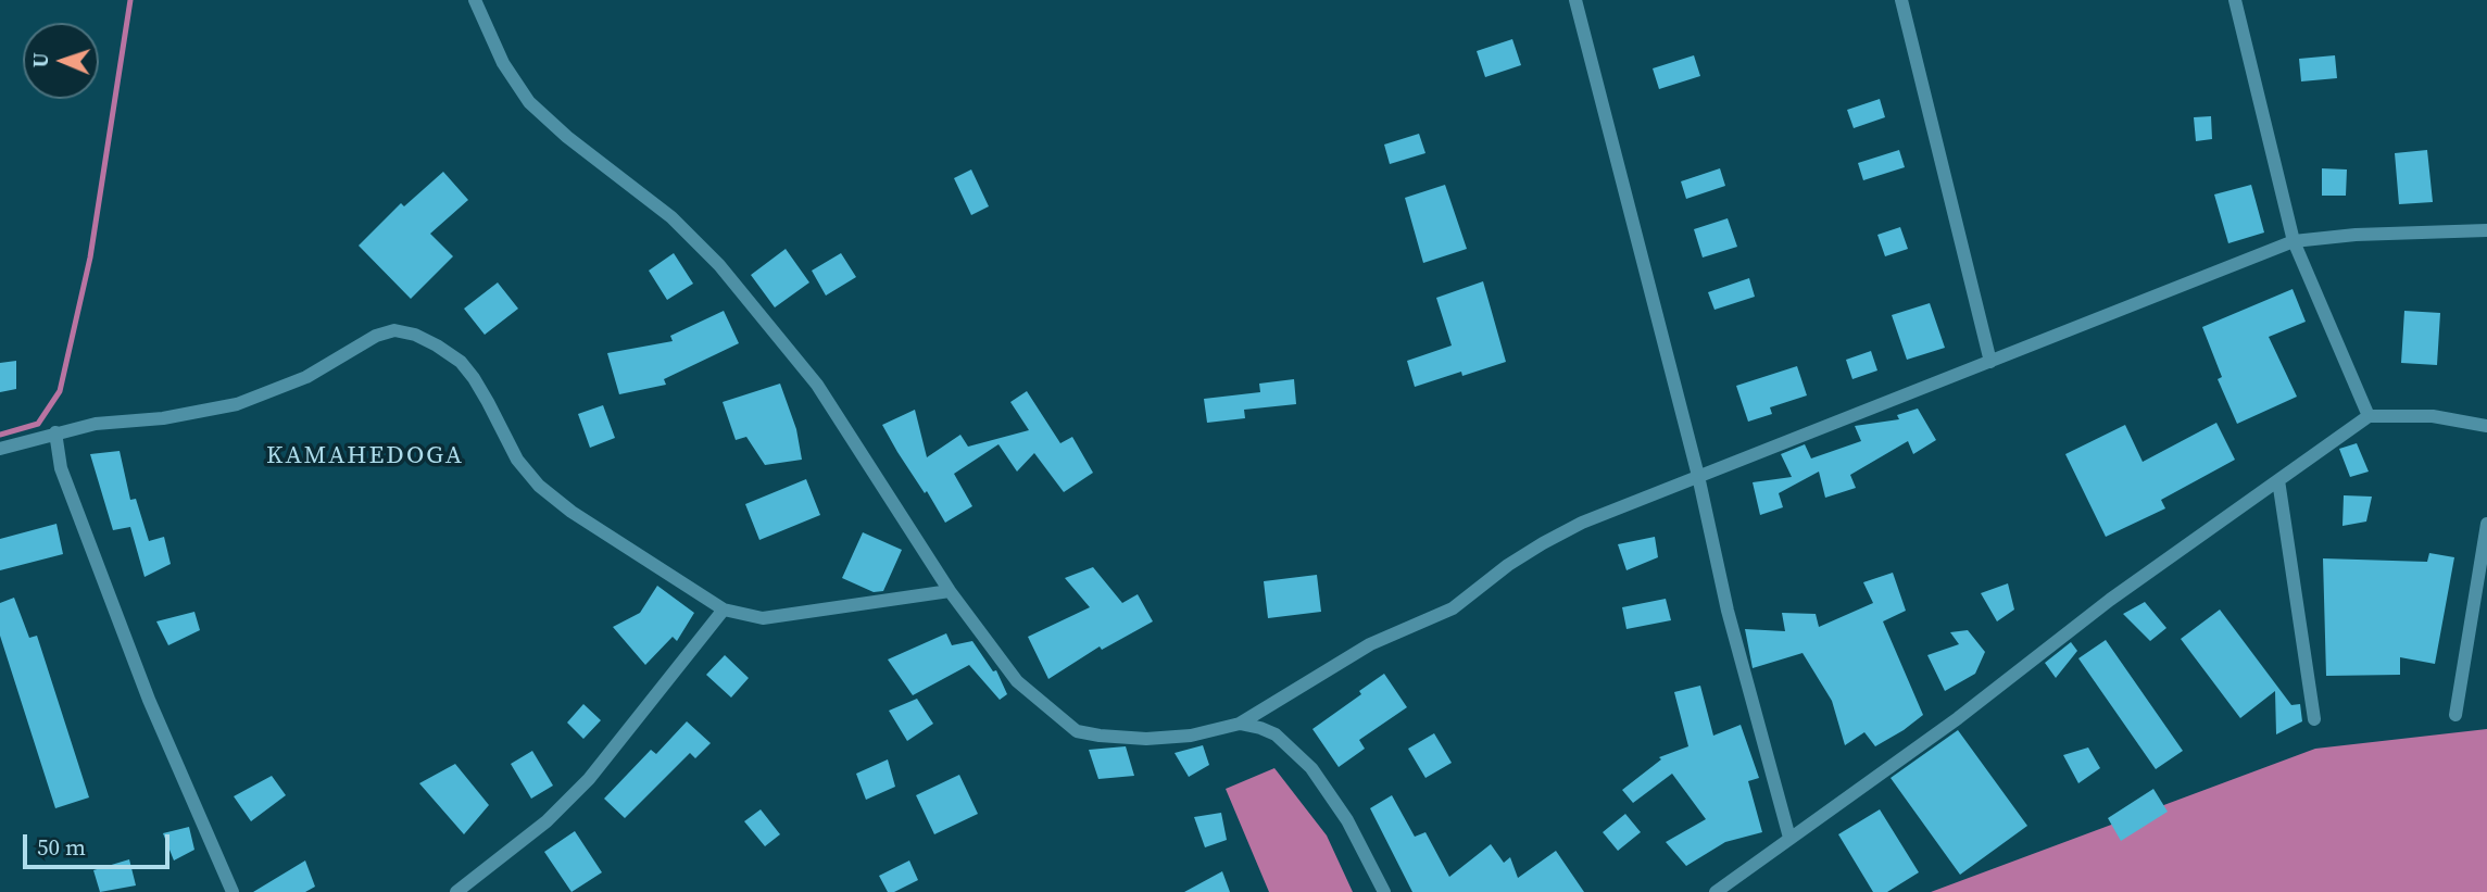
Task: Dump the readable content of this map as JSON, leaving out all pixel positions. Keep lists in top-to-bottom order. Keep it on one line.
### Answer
{"districts":["KAMAHEDOGA"],"scale_bar":"50 m","north":"left"}
